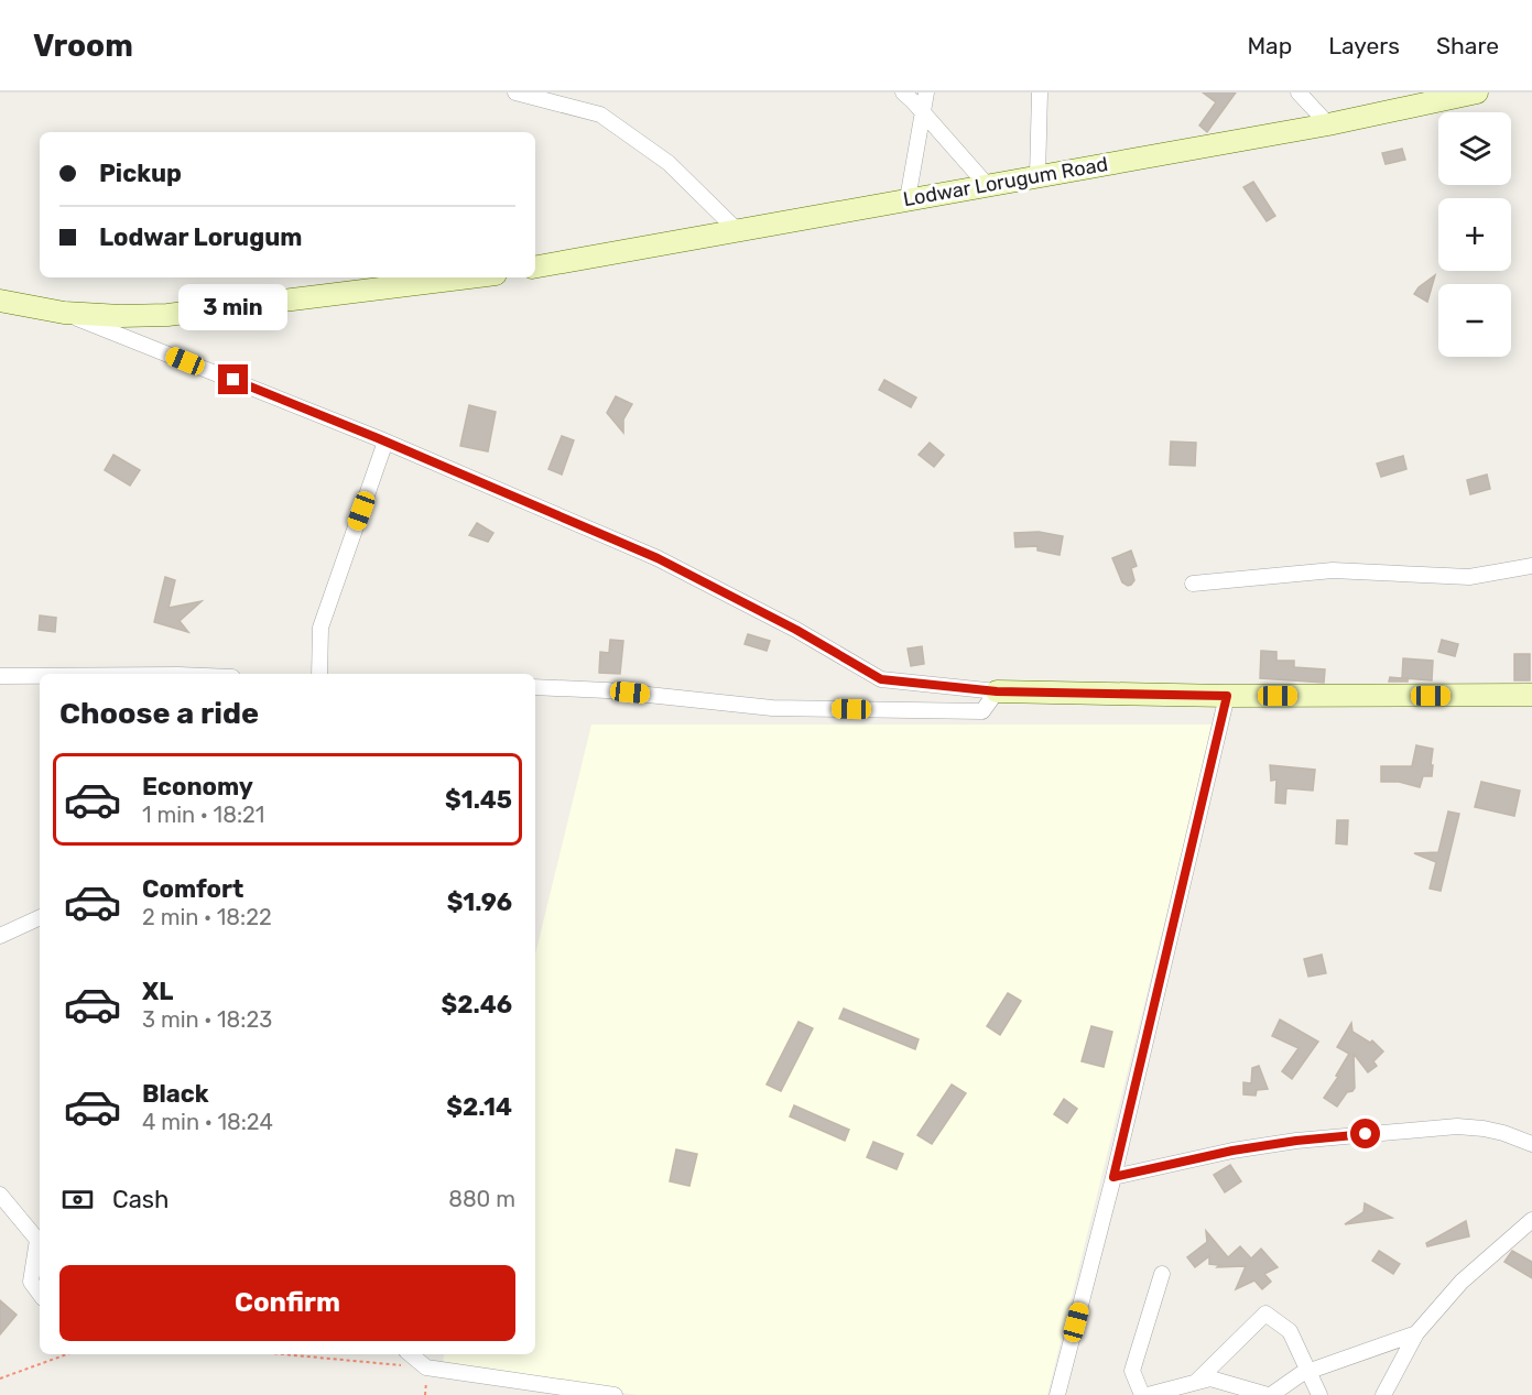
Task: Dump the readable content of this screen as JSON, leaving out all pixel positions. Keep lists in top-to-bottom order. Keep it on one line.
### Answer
{"streets":{"main road":["Lodwar Lorugum Road"]},"page":{"header":"Vroom","nav":["Map","Layers","Share"],"map_buttons":["+","−"],"banner":["Pickup","Lodwar Lorugum"],"bubble":"3 min","heading":"Choose a ride","list":[{"name":"Economy","note":"1 min · 18:21","value":"$1.45"},{"name":"Comfort","note":"2 min · 18:22","value":"$1.96"},{"name":"XL","note":"3 min · 18:23","value":"$2.46"},{"name":"Black","note":"4 min · 18:24","value":"$2.14"}],"pay":["Cash","880 m"],"buttons":"Confirm"}}
